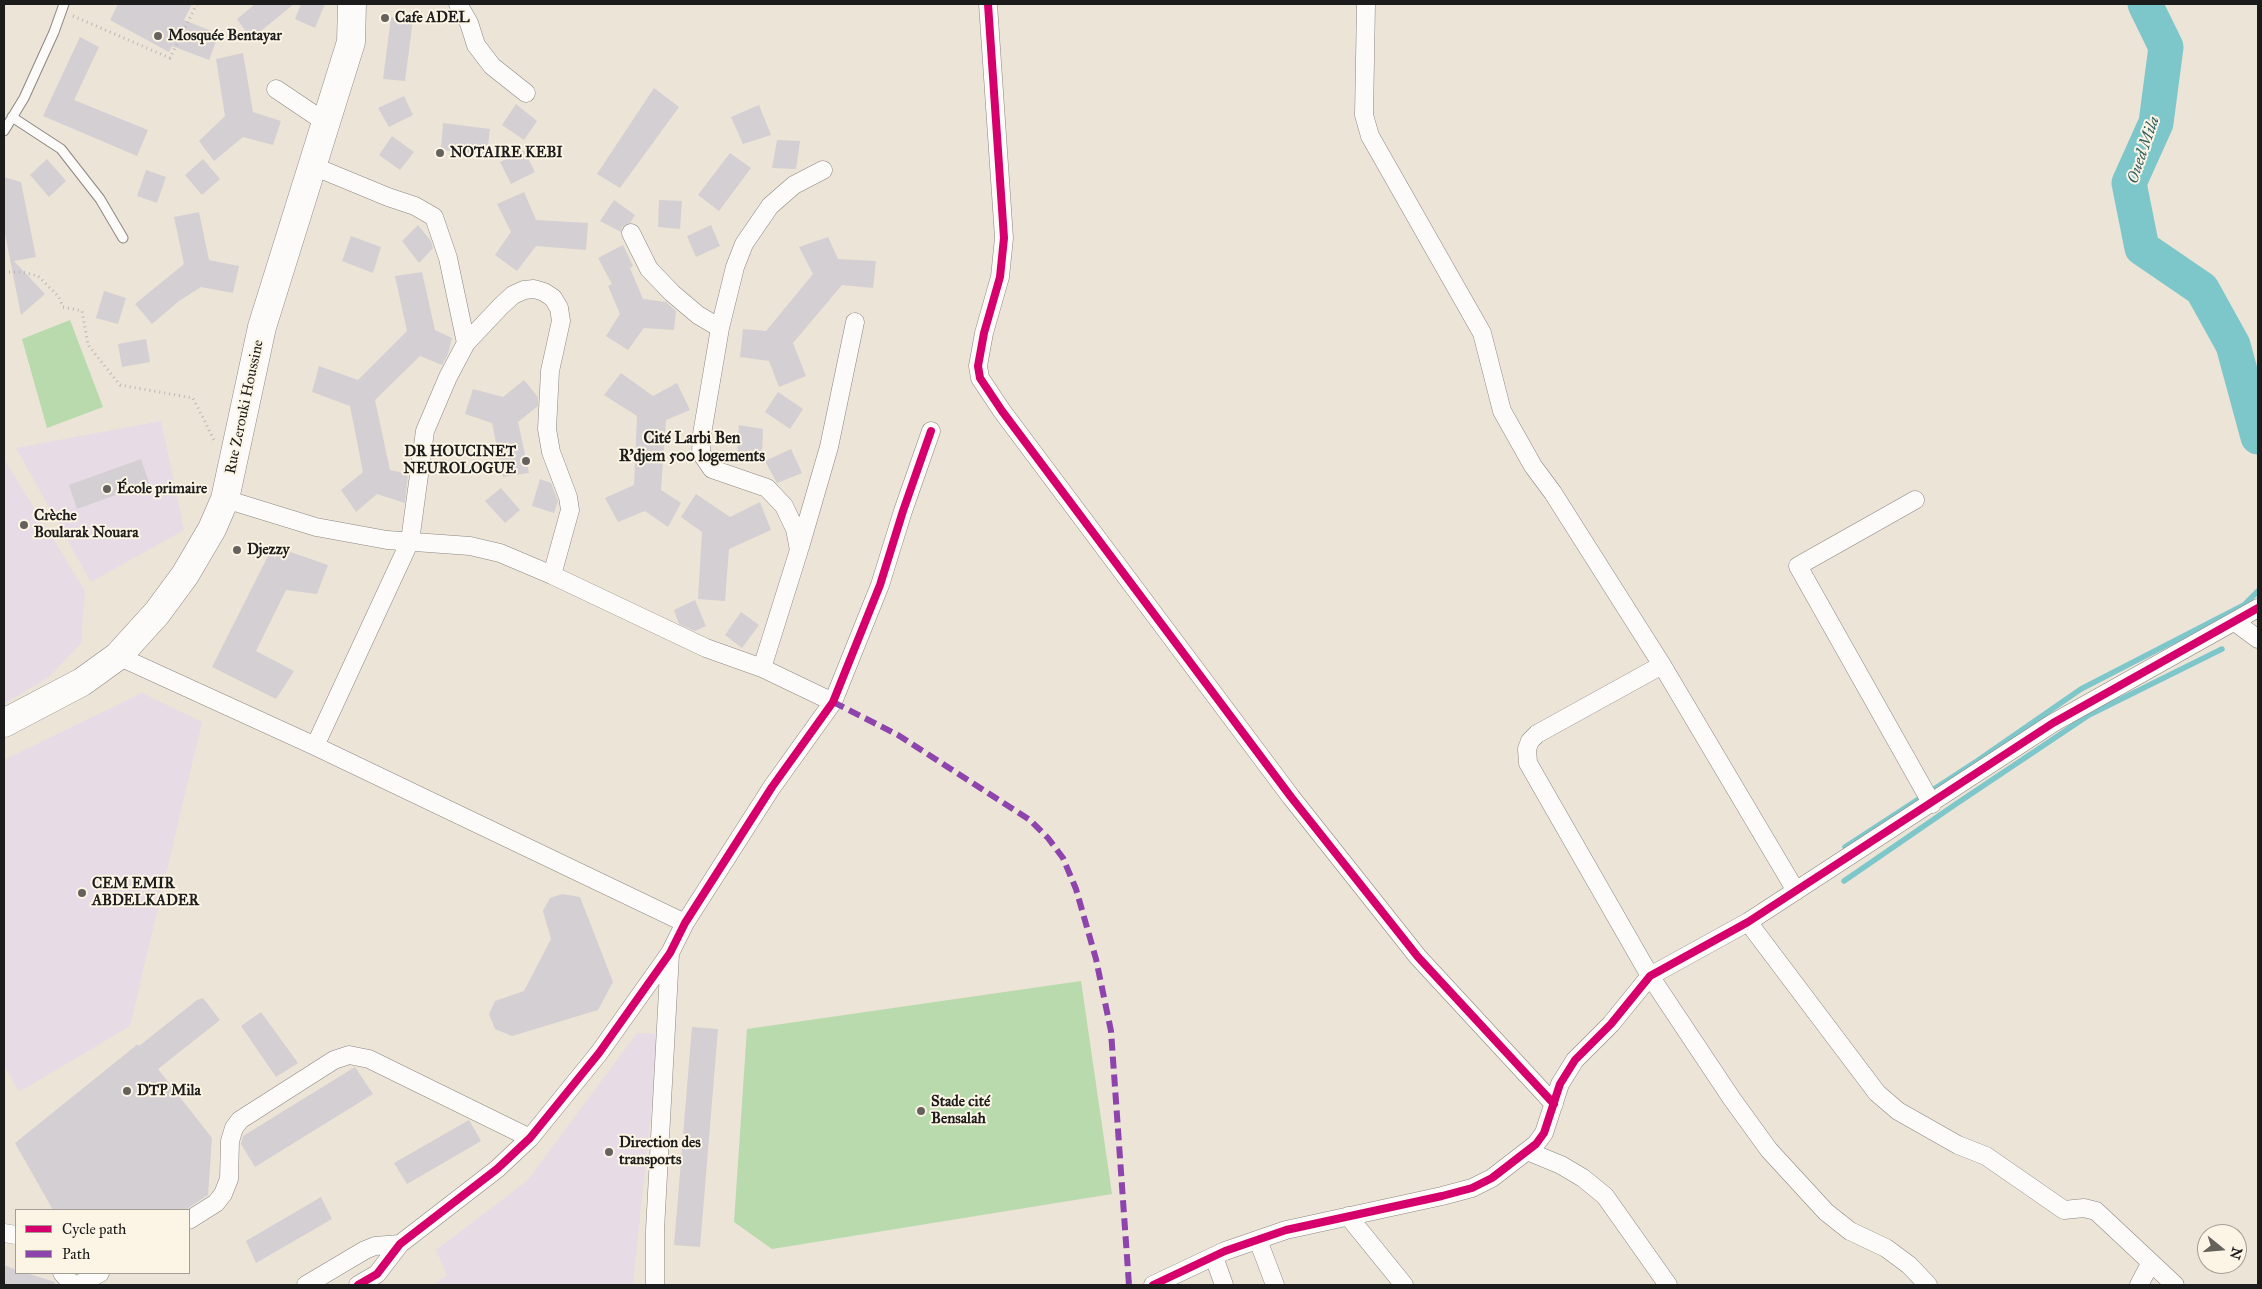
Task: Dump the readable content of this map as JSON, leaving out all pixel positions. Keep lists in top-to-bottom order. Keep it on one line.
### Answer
{"streets":{"main road":["Rue Zerouki Houssine"]},"districts":["Cité Larbi Ben R'djem 500 logements"],"water":["Oued Mila"],"places":["Cafe ADEL","Mosquée Bentayar","NOTAIRE KEBI","DR HOUCINET NEUROLOGUE","École primaire","Crèche Boularak Nouara","Djezzy","CEM EMIR ABDELKADER","DTP Mila","Stade cité Bensalah","Direction des transports"],"legend":["Cycle path","Path"],"north":"right"}
